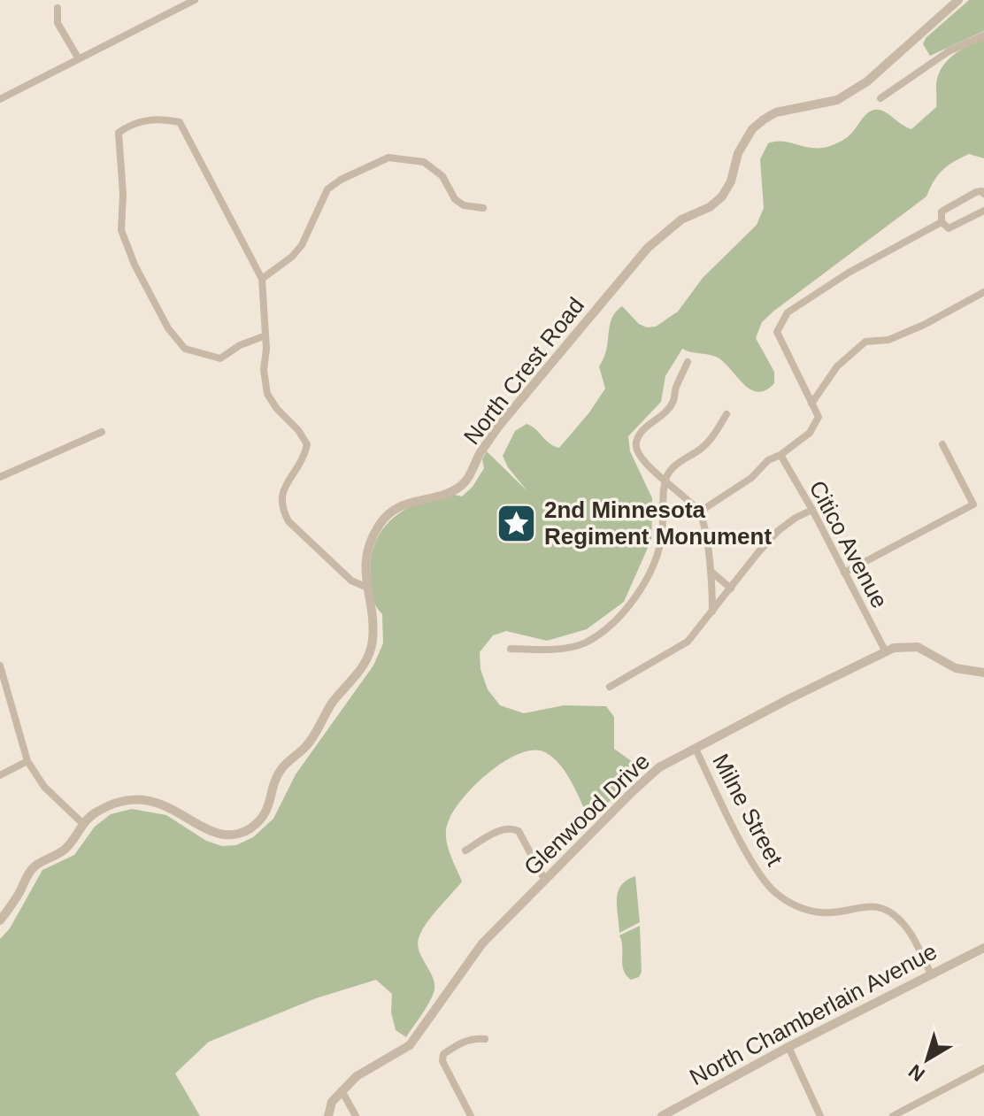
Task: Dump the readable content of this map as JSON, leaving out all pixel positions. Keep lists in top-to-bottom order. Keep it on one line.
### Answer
{"streets":{"street":["North Crest Road","Citico Avenue","Milne Street","Glenwood Drive","North Chamberlain Avenue"]},"crossings":[["Citico Avenue","Glenwood Drive"],["Milne Street","Glenwood Drive"],["Milne Street","North Chamberlain Avenue"]],"places":{"place":["2nd Minnesota Regiment Monument"]},"north":"bottom left"}
